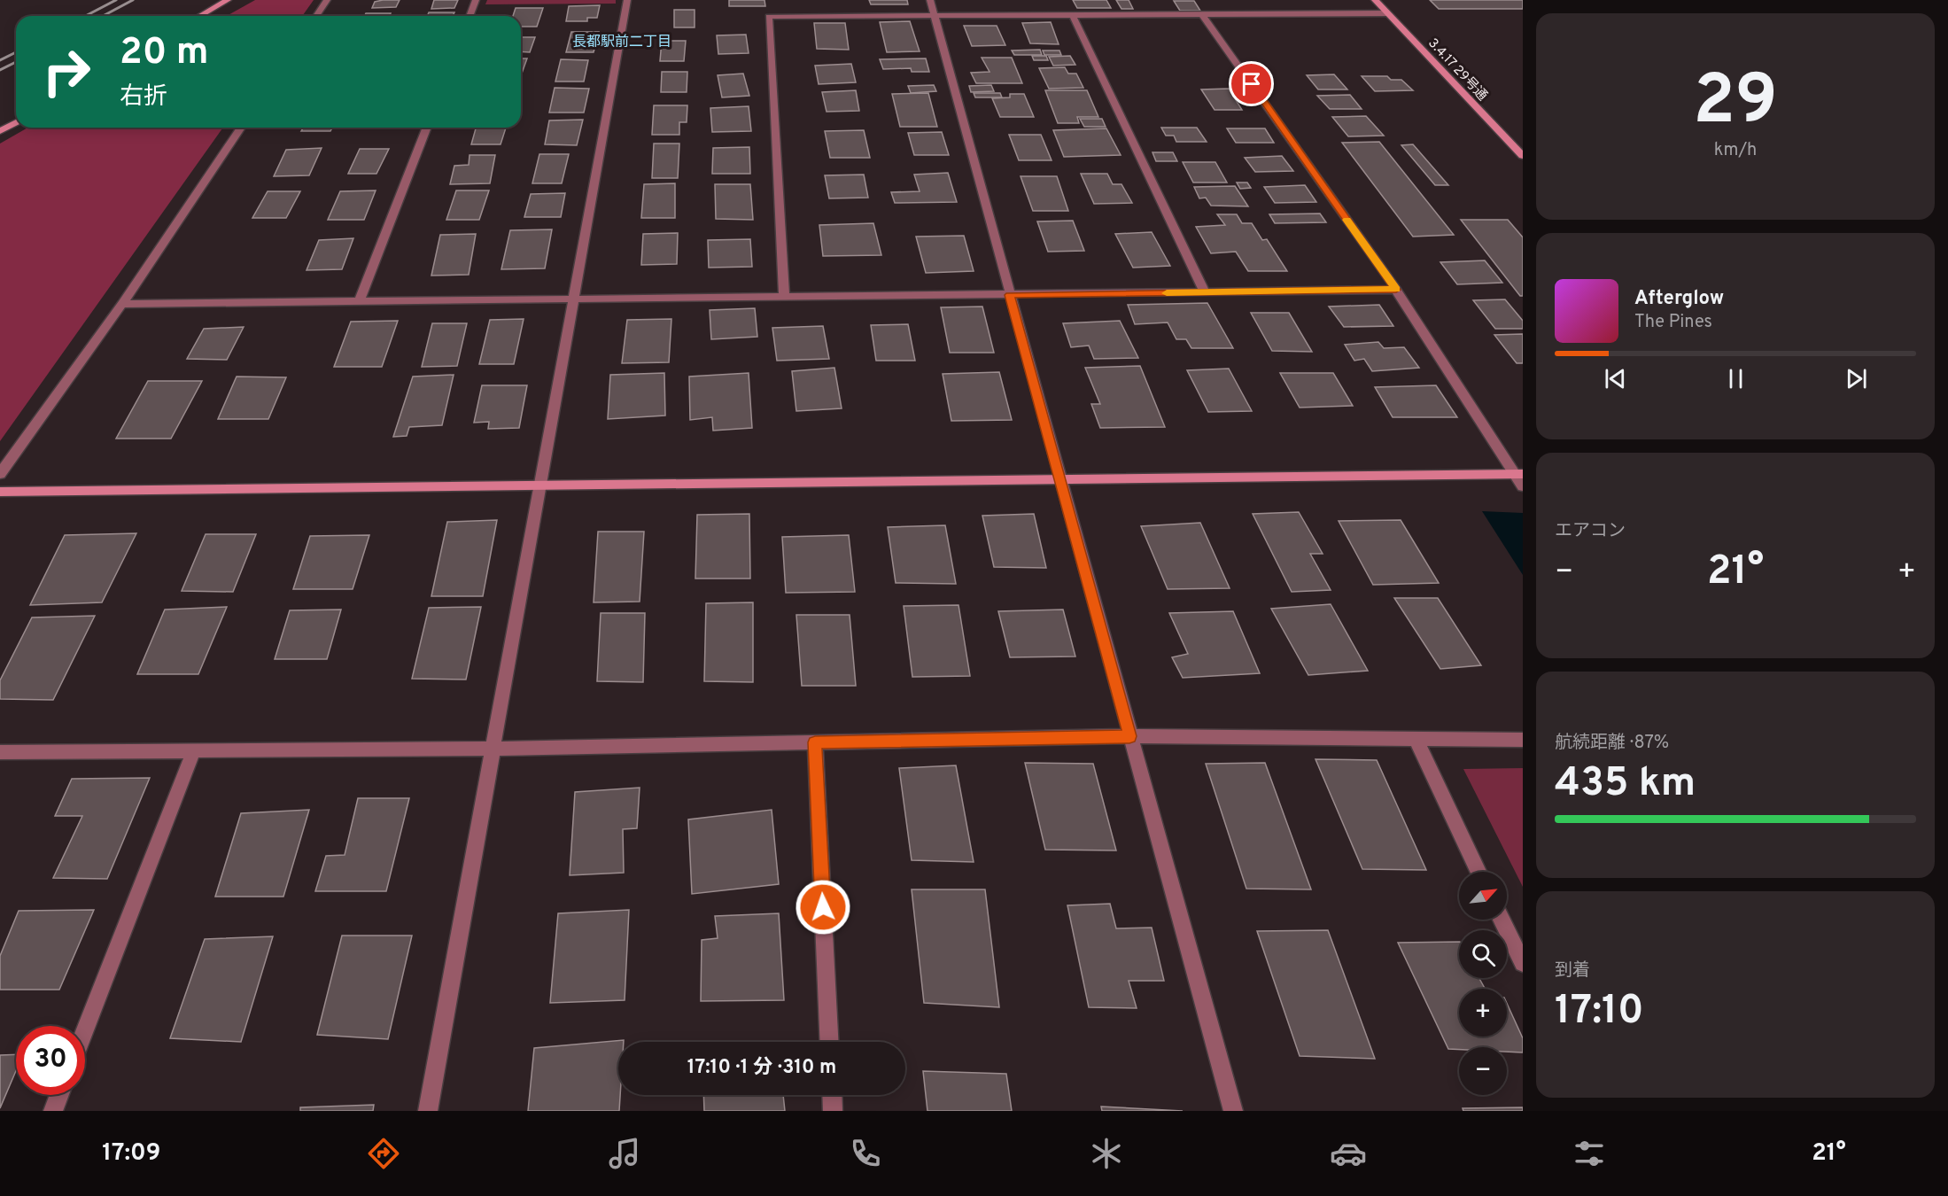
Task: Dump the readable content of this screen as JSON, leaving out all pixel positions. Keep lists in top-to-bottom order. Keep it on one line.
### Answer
{"streets":{"street":["3.4.17 29号通"]},"districts":["長都駅前二丁目"],"north":"top right","page":{"tile":[["29","km/h"],"エアコン",["航続距離 · 87%","435 km"],["到着","17:10"]],"turn":["20 m","右折"],"song":["Afterglow","The Pines"],"heat":["−","21°","+"],"map_buttons":["+","−"],"limit":"30","trip":"17:10 · 1 分 · 310 m","tabs":["17:09","21°"]}}
